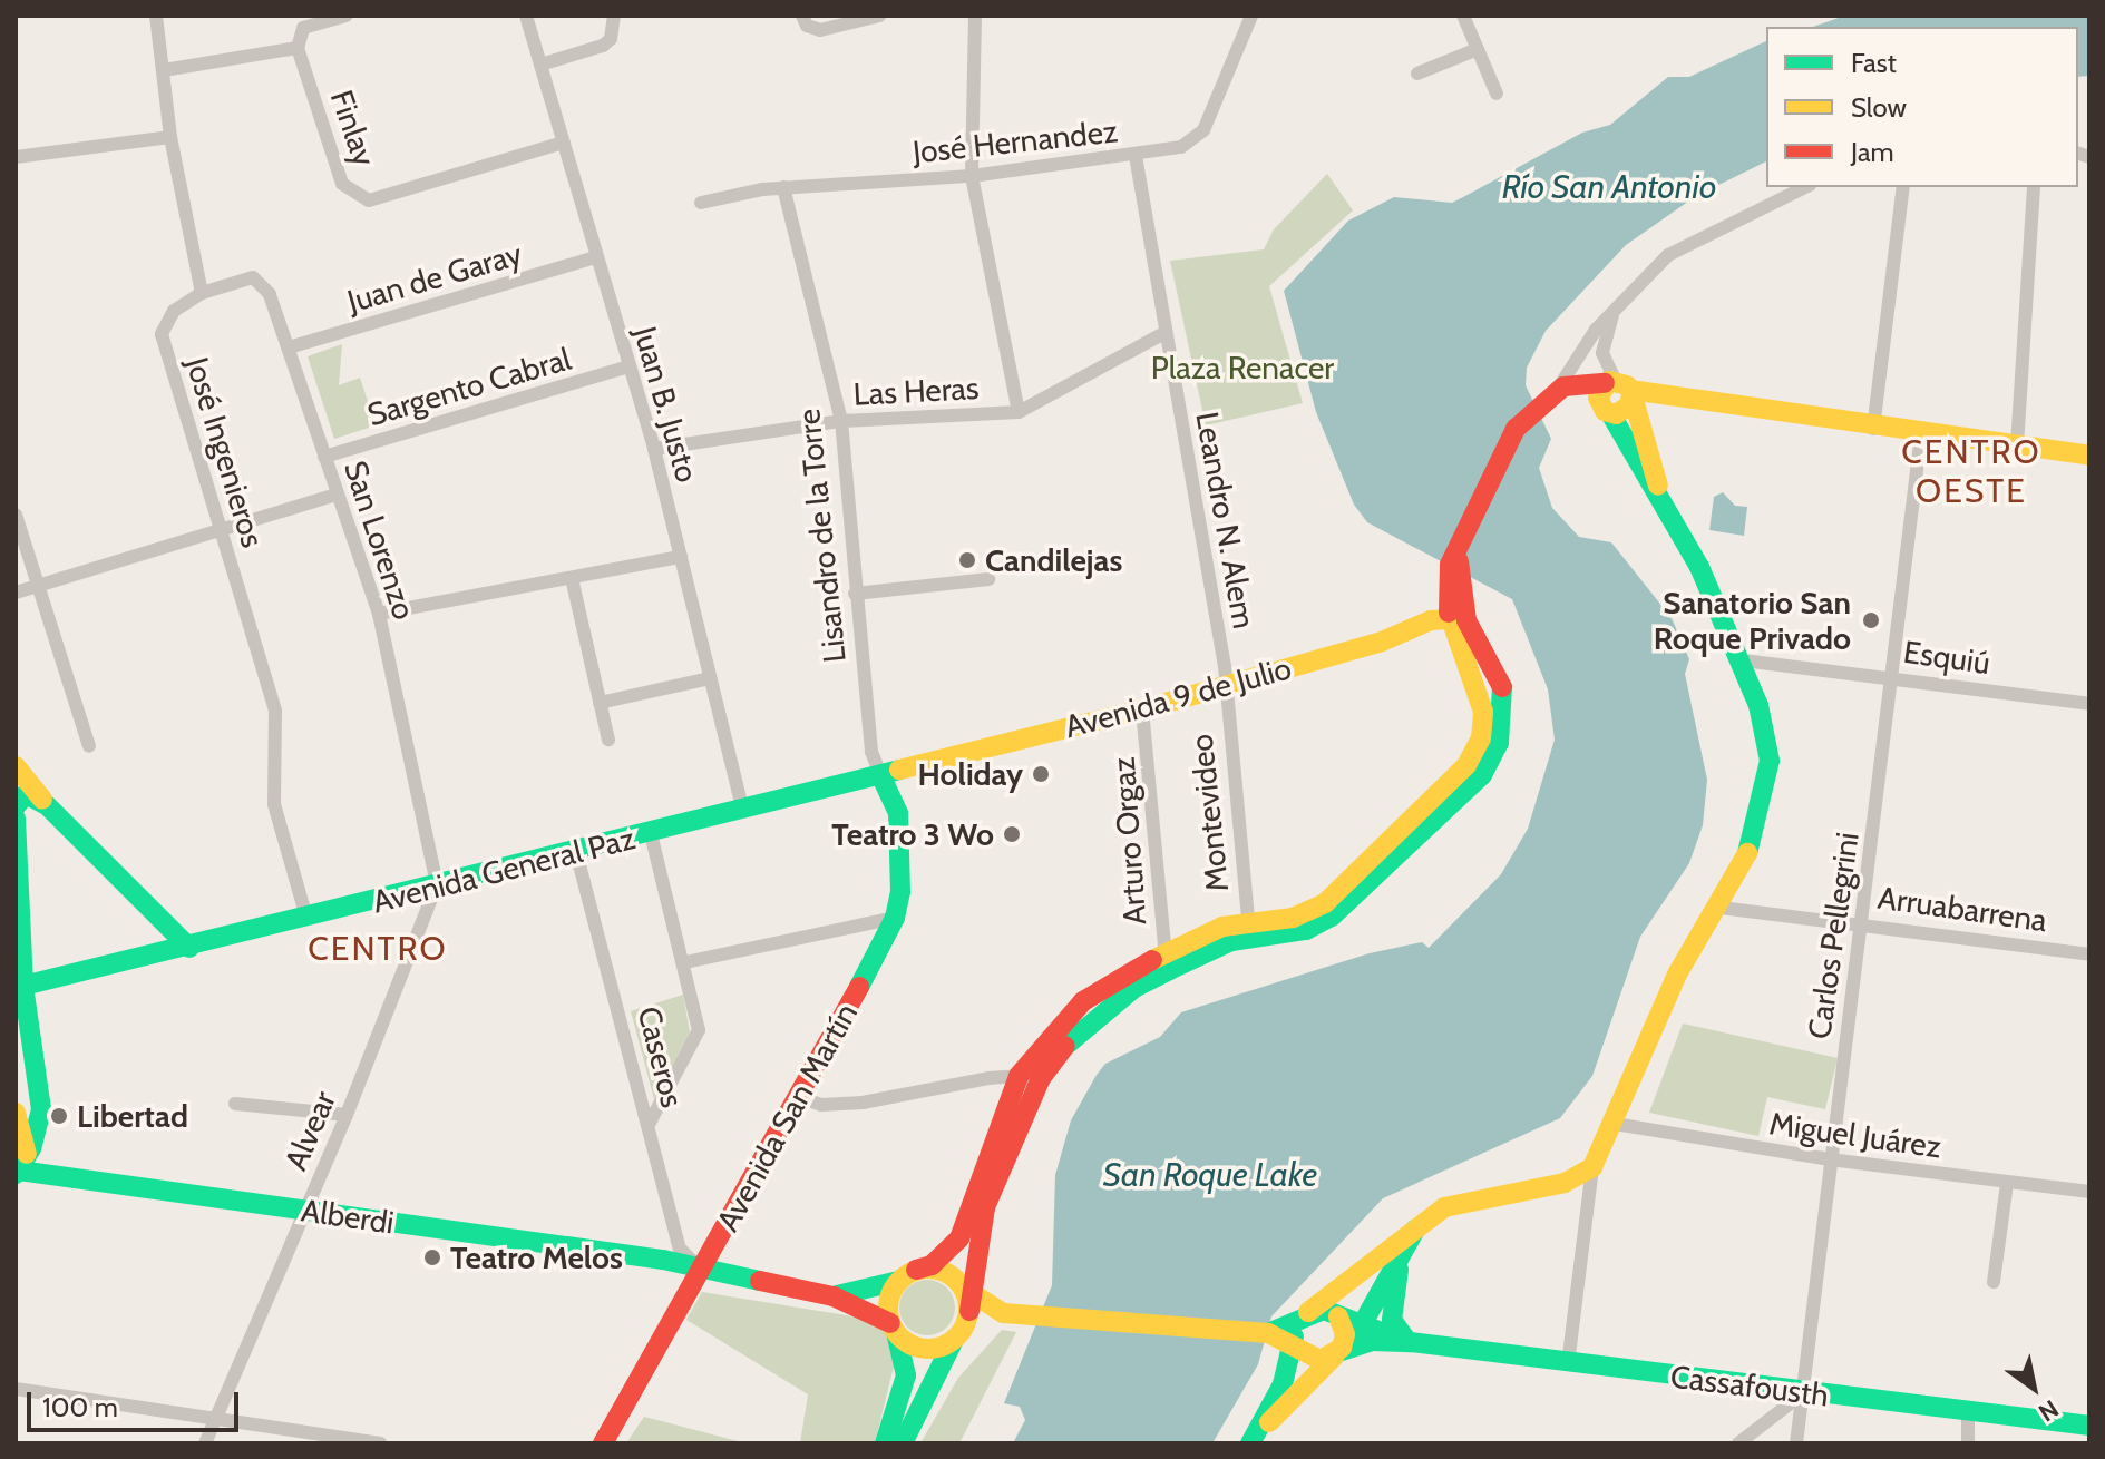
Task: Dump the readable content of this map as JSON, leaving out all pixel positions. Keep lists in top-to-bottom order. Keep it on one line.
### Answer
{"streets":{"main road":["Avenida 9 de Julio","Avenida General Paz","Avenida San Martín","Alberdi","Cassafousth"],"street":["Finlay","José Hernandez","Juan de Garay","Sargento Cabral","Las Heras","Juan B. Justo","José Ingenieros","Leandro N. Alem","Lisandro de la Torre","San Lorenzo","Esquiú","Montevideo","Arturo Orgaz","Arruabarrena","Carlos Pellegrini","Caseros","Alvear","Miguel Juárez"]},"crossings":[["Finlay","Juan B. Justo"],["José Hernandez","Leandro N. Alem"],["José Hernandez","Lisandro de la Torre"],["Juan de Garay","Juan B. Justo"],["Juan de Garay","San Lorenzo"],["Sargento Cabral","Juan B. Justo"],["Sargento Cabral","San Lorenzo"],["Las Heras","Juan B. Justo"],["Las Heras","Leandro N. Alem"],["Las Heras","Lisandro de la Torre"],["Juan B. Justo","Avenida General Paz"],["José Ingenieros","San Lorenzo"],["José Ingenieros","Avenida General Paz"],["Leandro N. Alem","Avenida 9 de Julio"],["Leandro N. Alem","Montevideo"],["Lisandro de la Torre","Avenida 9 de Julio"],["Lisandro de la Torre","Avenida General Paz"],["Lisandro de la Torre","Avenida San Martín"],["San Lorenzo","Avenida General Paz"],["San Lorenzo","Alvear"],["Esquiú","Carlos Pellegrini"],["Avenida 9 de Julio","Montevideo"],["Avenida 9 de Julio","Arturo Orgaz"],["Avenida 9 de Julio","Avenida General Paz"],["Avenida 9 de Julio","Avenida San Martín"],["Avenida General Paz","Caseros"],["Avenida General Paz","Avenida San Martín"],["Avenida General Paz","Alvear"],["Arruabarrena","Carlos Pellegrini"],["Carlos Pellegrini","Miguel Juárez"],["Carlos Pellegrini","Cassafousth"],["Caseros","Avenida San Martín"],["Caseros","Alberdi"],["Avenida San Martín","Alberdi"],["Alvear","Alberdi"]],"districts":["CENTRO OESTE","CENTRO"],"water":["Río San Antonio","San Roque Lake"],"parks":["Plaza Renacer"],"places":["Candilejas","Sanatorio San Roque Privado","Holiday","Teatro 3 Wo","Libertad","Teatro Melos"],"legend":["Fast","Slow","Jam"],"scale_bar":"100 m","north":"bottom right"}
